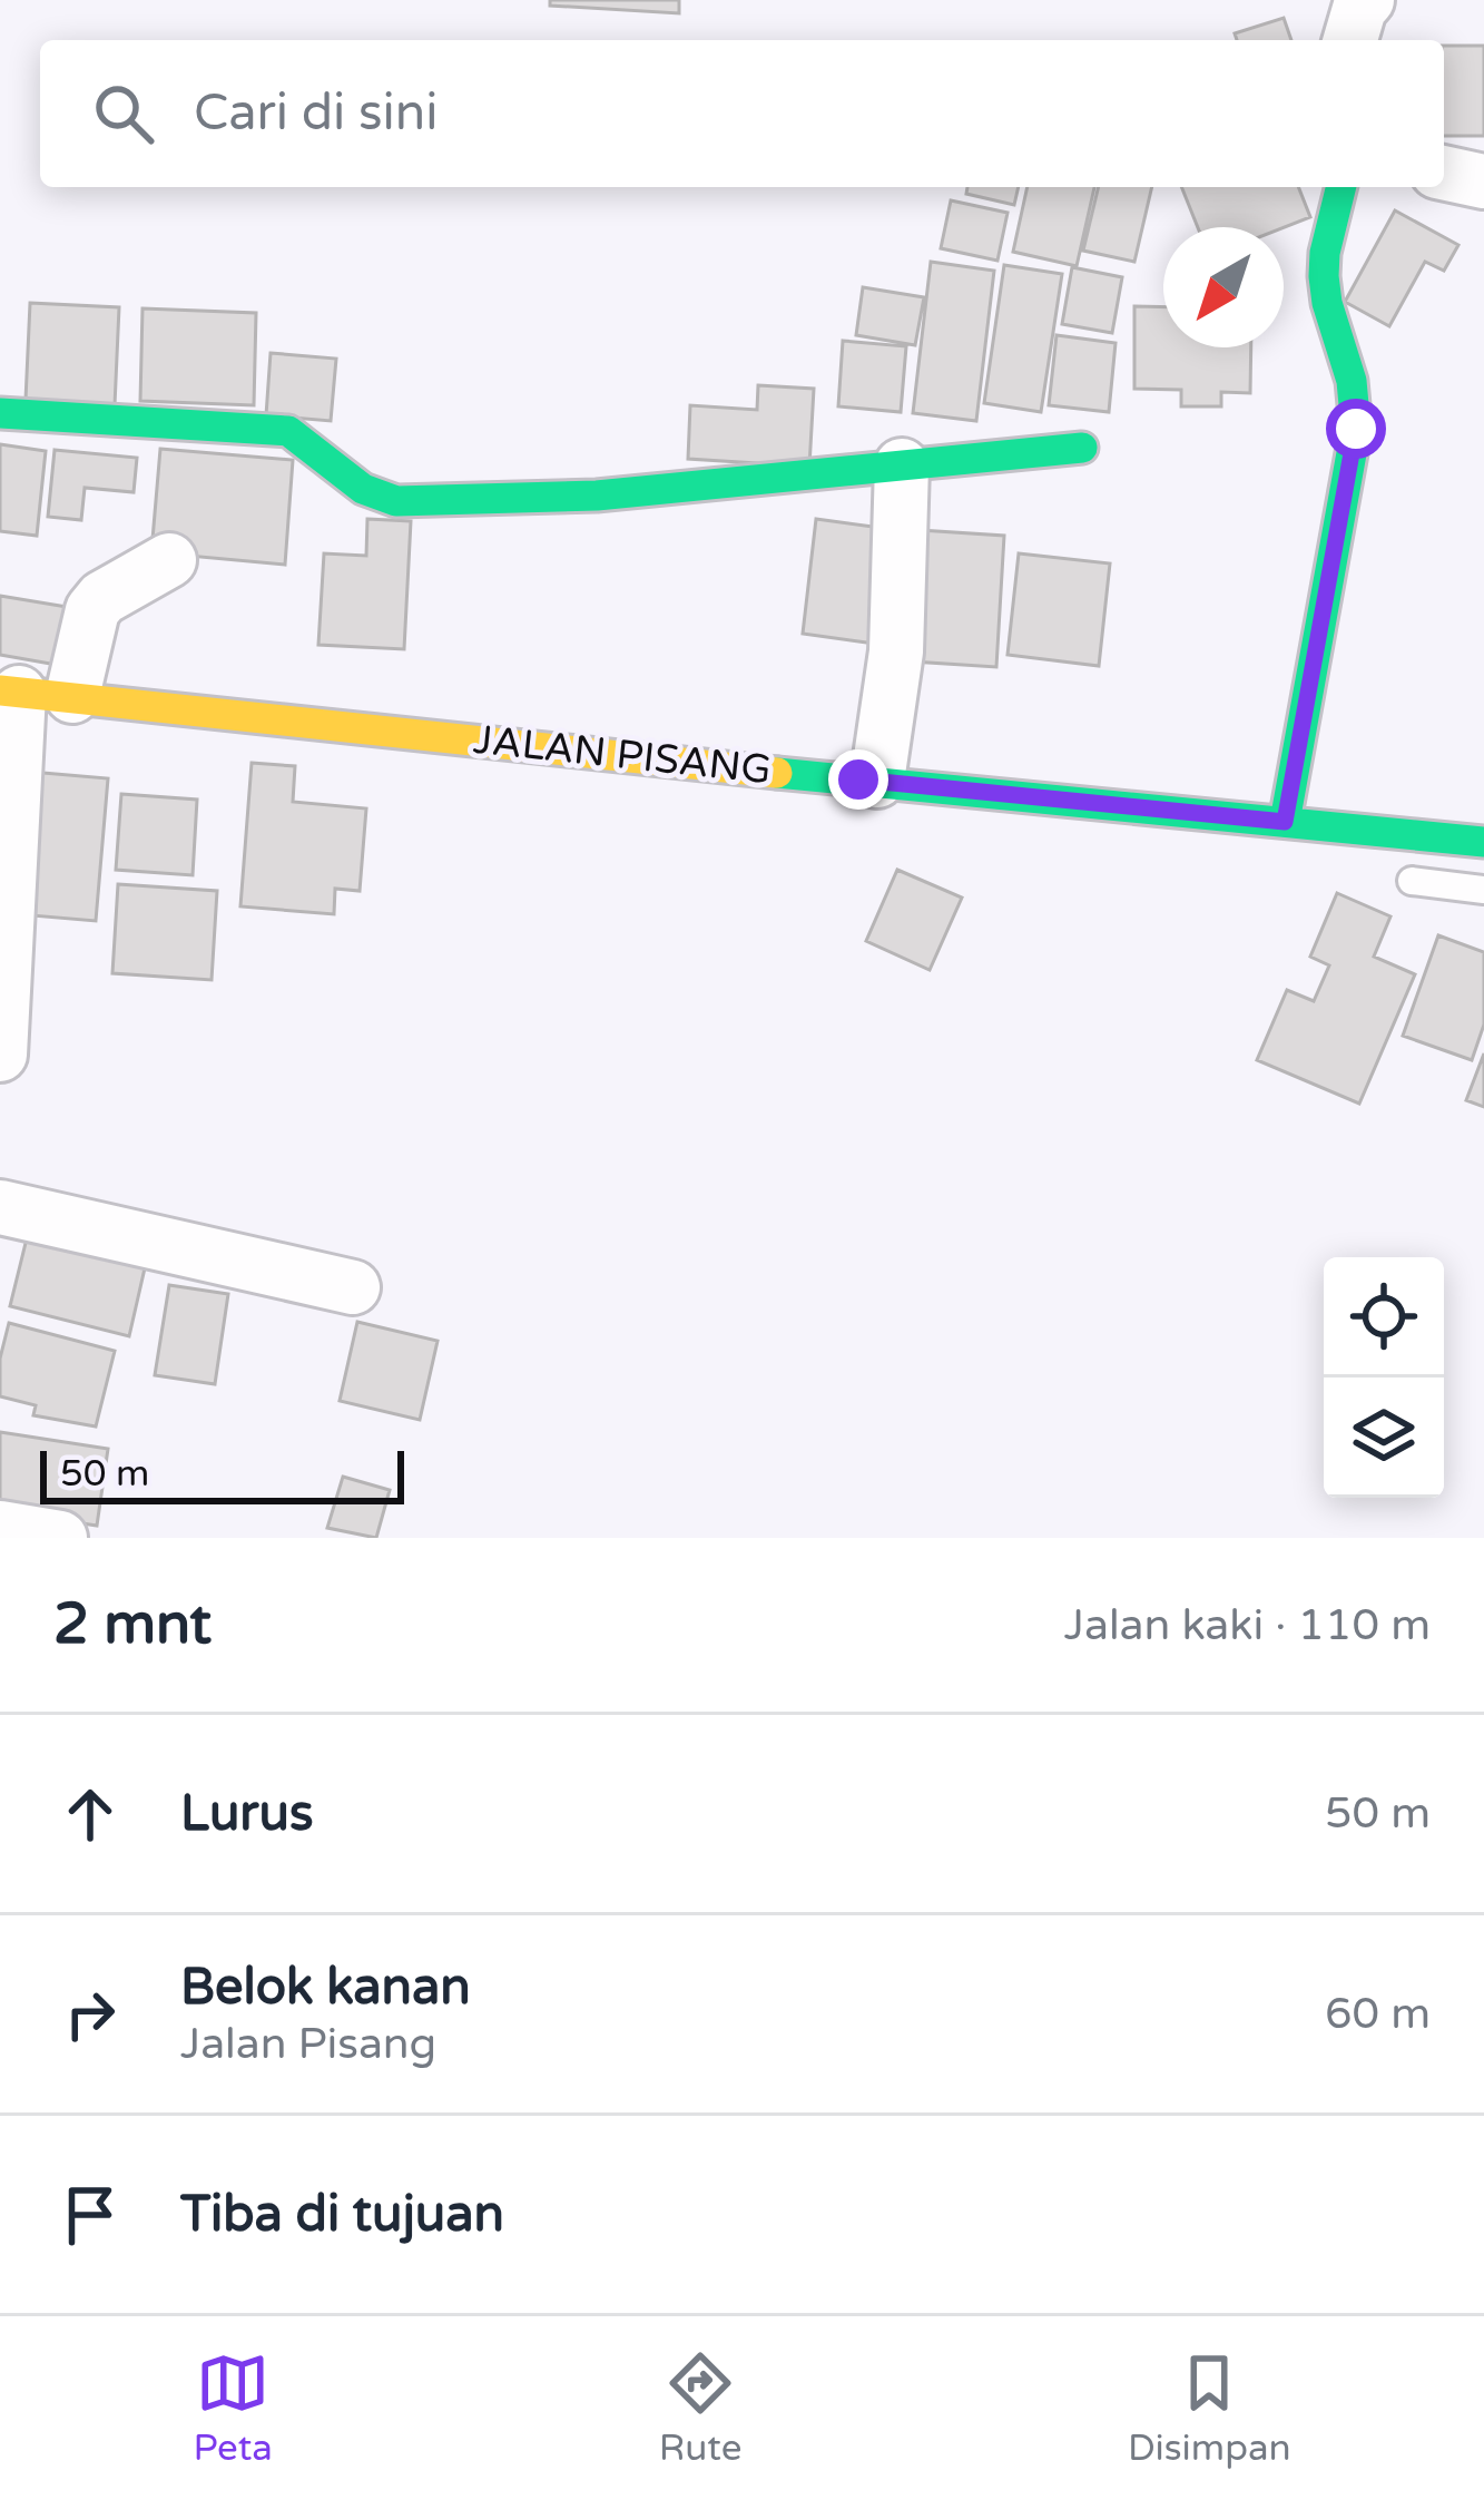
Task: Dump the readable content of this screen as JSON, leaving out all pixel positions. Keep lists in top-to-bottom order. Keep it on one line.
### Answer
{"streets":{"street":["JALAN PISANG"]},"scale_bar":"50 m","north":"bottom left","page":{"search":"Cari di sini","scale":"50 m","heading":["2 mnt","Jalan kaki · 110 m"],"list":[["Lurus","50 m"],["Belok kanan","Jalan Pisang","60 m"],"Tiba di tujuan"],"nav":["Peta","Rute","Disimpan"]}}
